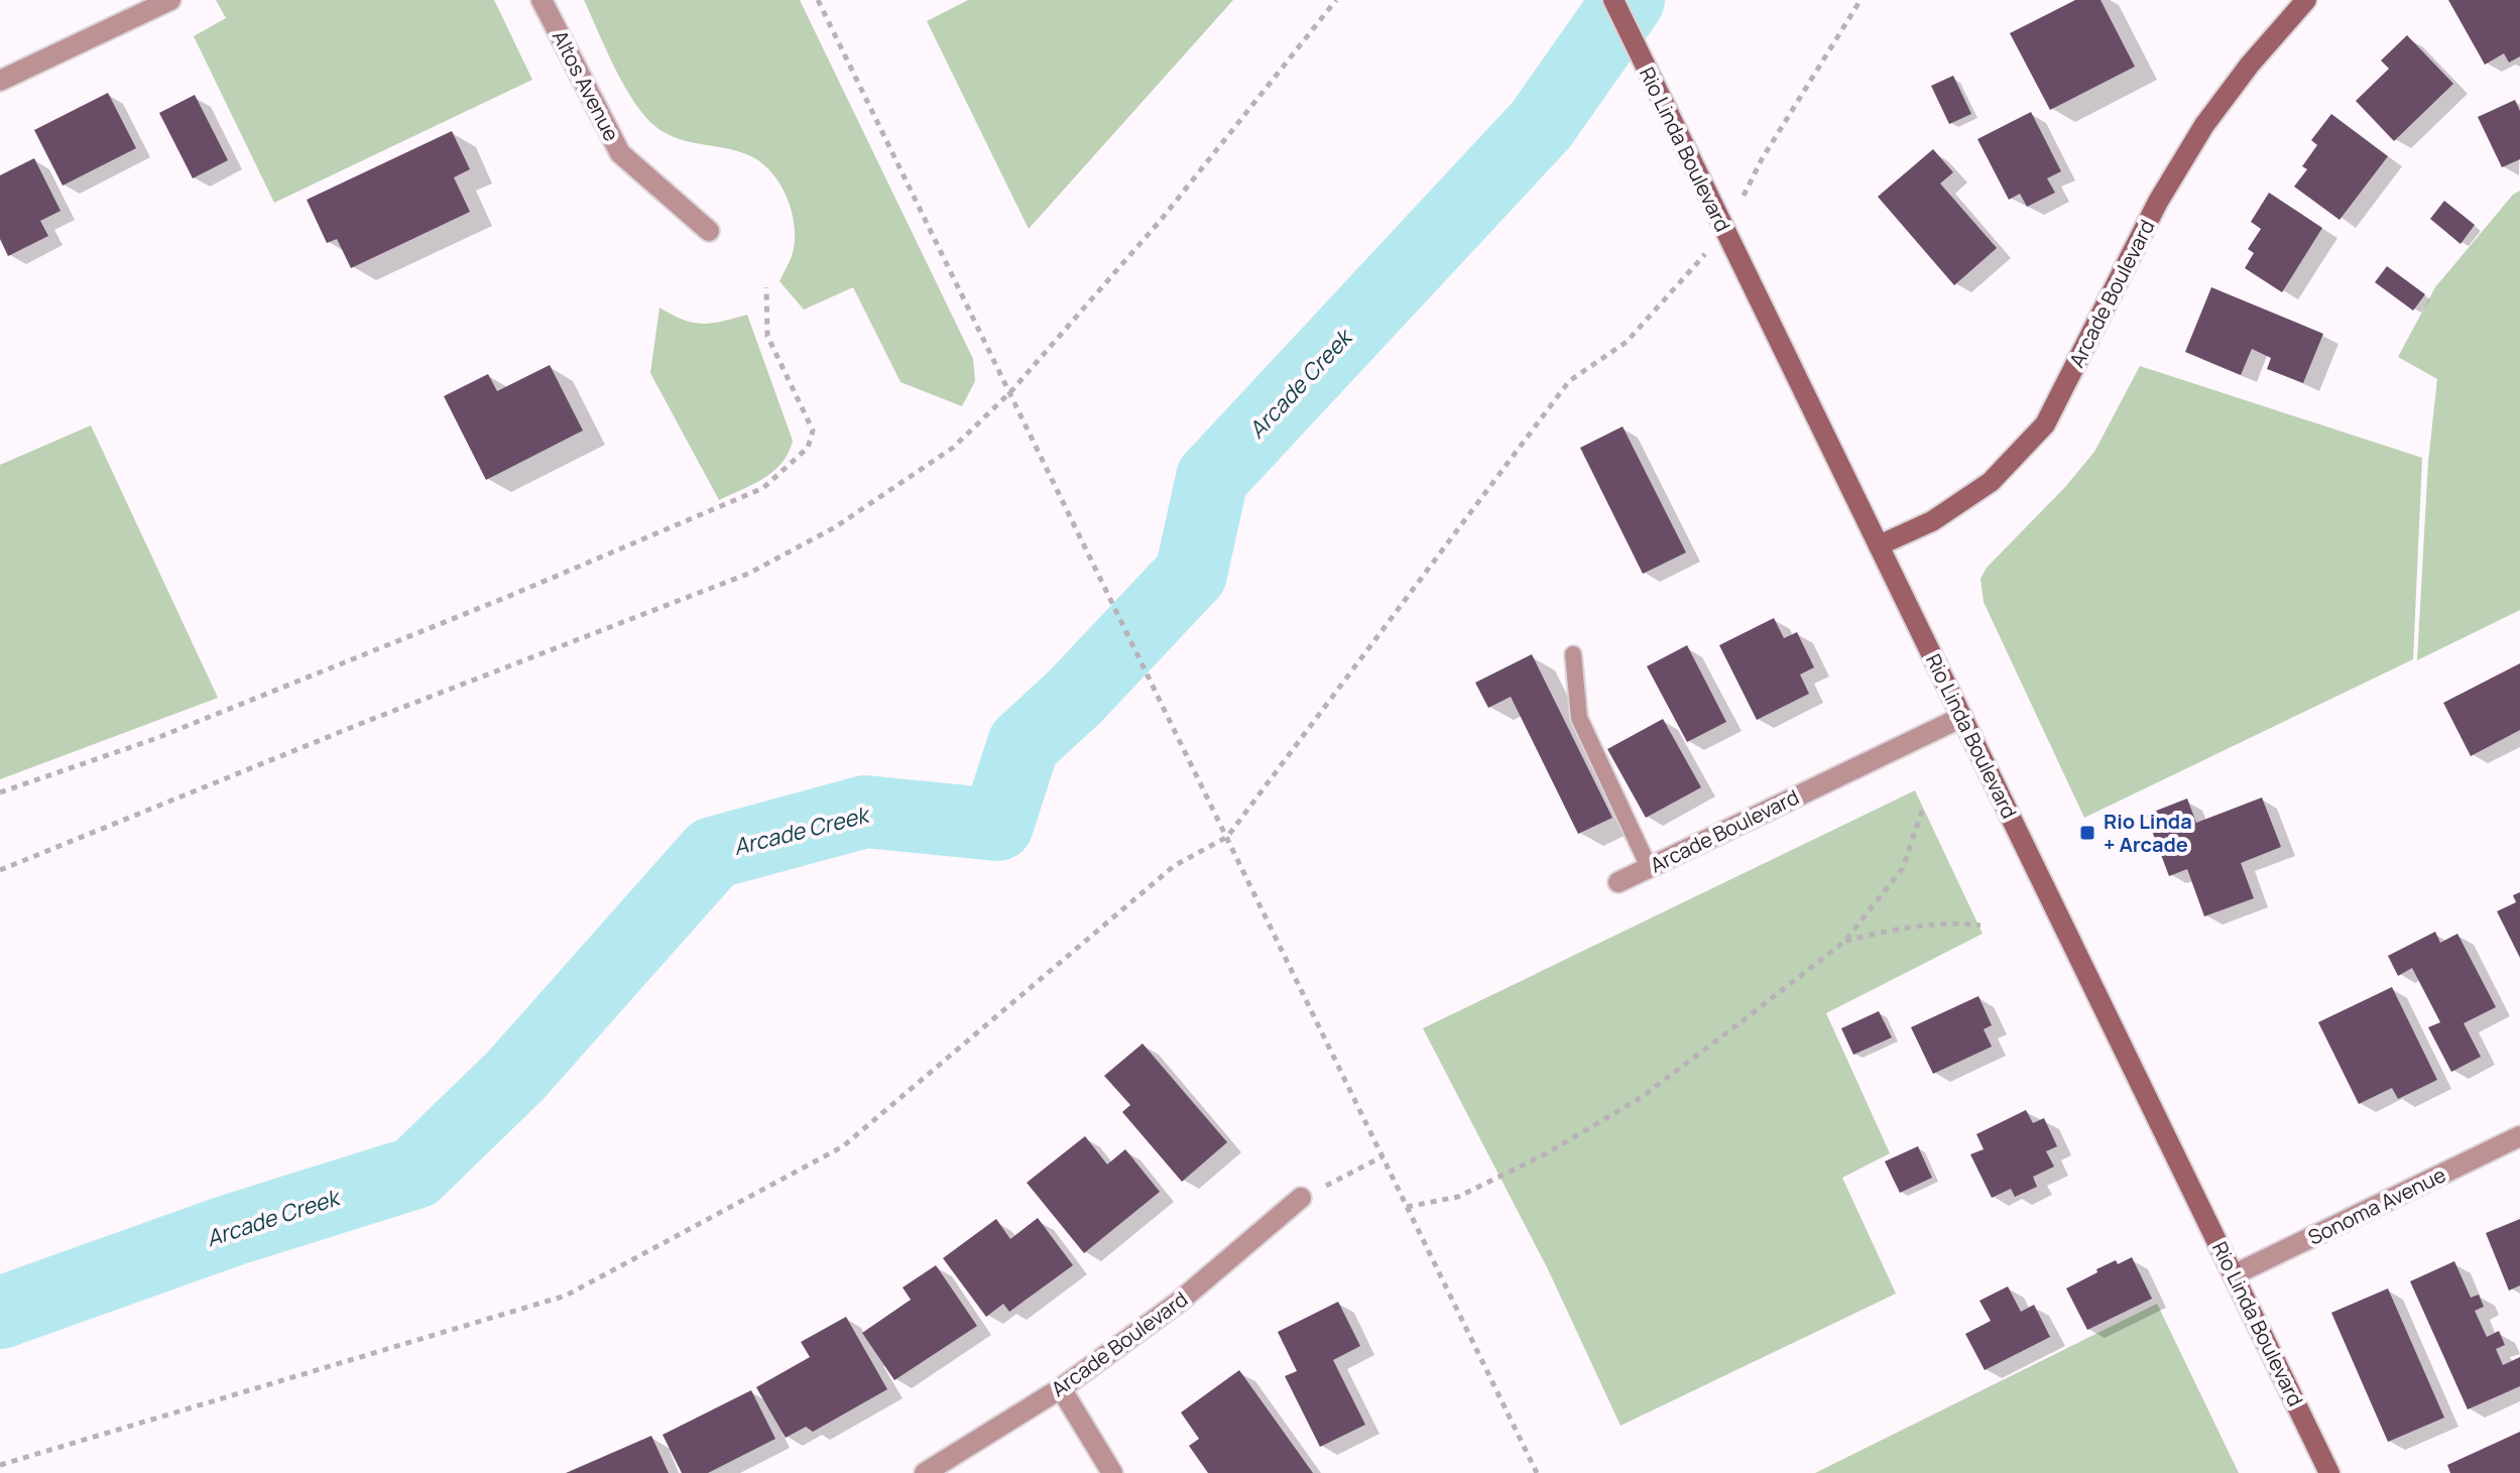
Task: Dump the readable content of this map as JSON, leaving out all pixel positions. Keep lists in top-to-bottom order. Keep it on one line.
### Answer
{"streets":{"main road":["Rio Linda Boulevard","Arcade Boulevard"],"street":["Altos Avenue","Sonoma Avenue"]},"crossings":[["Rio Linda Boulevard","Arcade Boulevard"],["Rio Linda Boulevard","Sonoma Avenue"]],"water":["Arcade Creek"],"places":{"transit":["Rio Linda + Arcade"]}}
